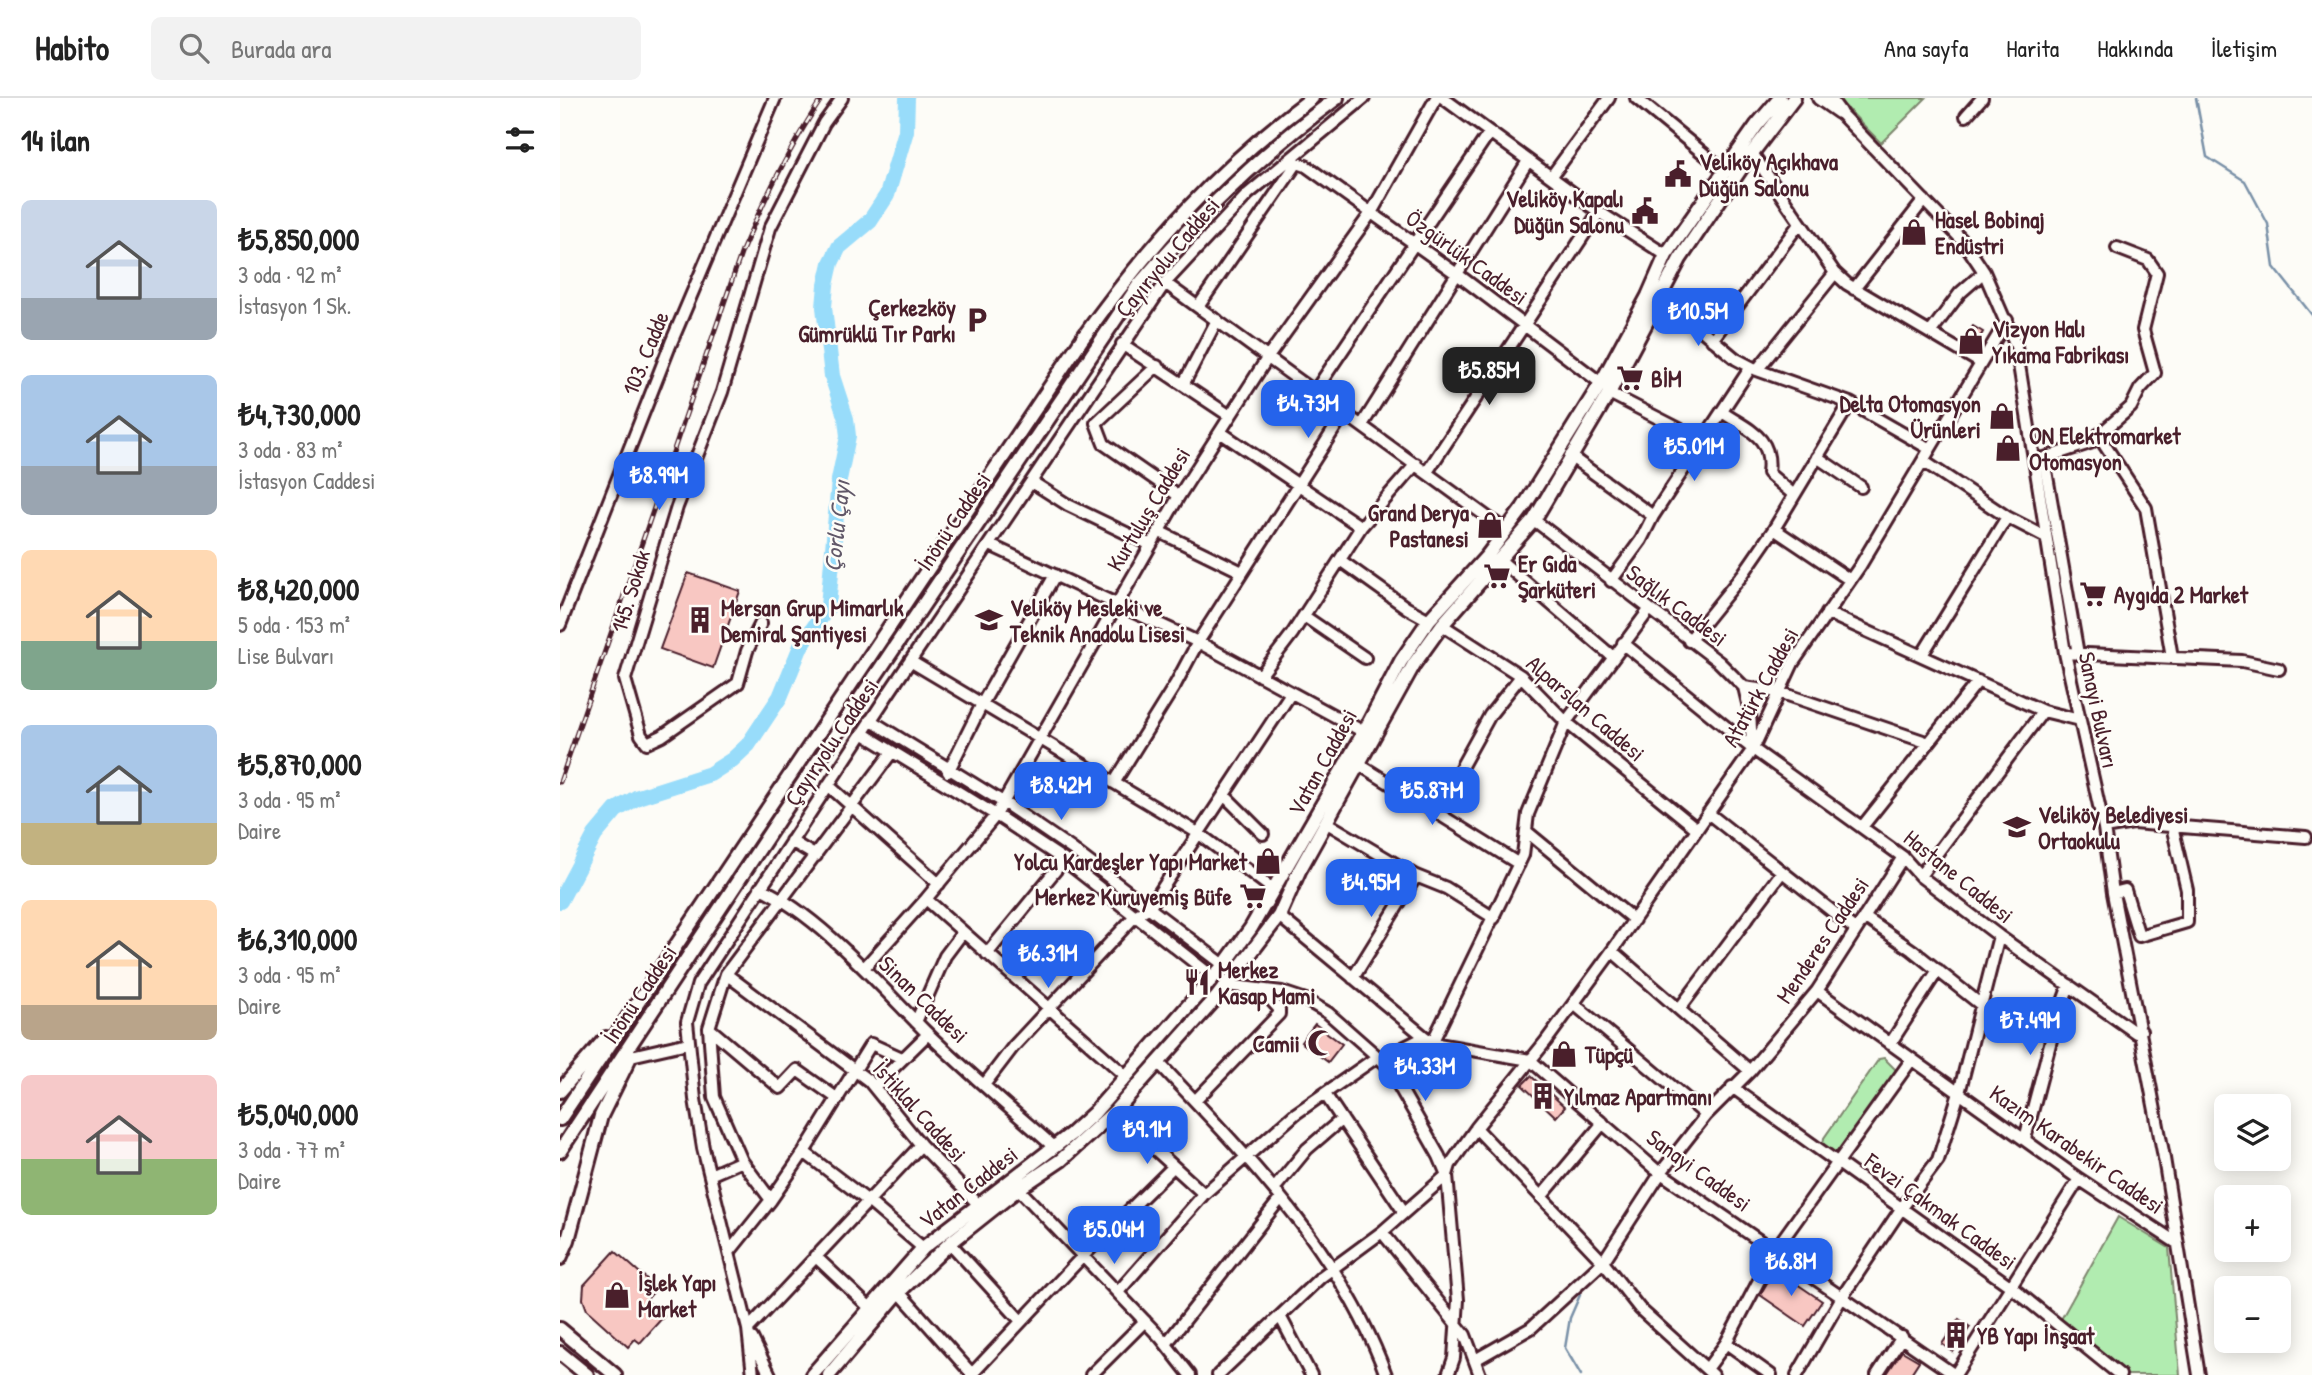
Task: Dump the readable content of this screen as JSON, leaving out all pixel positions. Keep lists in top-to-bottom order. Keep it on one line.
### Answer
{"streets":{"main road":["İnönü Caddesi","Vatan Caddesi"],"street":["Çayıryolu Caddesi","Özgürlük Caddesi","103. Cadde","Kurtuluş Caddesi","145. Sokak","Sağlık Caddesi","Atatürk Caddesi","Alparslan Caddesi","Sanayi Bulvarı","Hastane Caddesi","Menderes Caddesi","Sinan Caddesi","İstiklal Caddesi","Kazım Karabekir Caddesi","Sanayi Caddesi","Fevzi Çakmak Caddesi"]},"crossings":[["Çayıryolu Caddesi","Sinan Caddesi"],["Özgürlük Caddesi","Kurtuluş Caddesi"],["Özgürlük Caddesi","Vatan Caddesi"],["Kurtuluş Caddesi","Sinan Caddesi"],["Sağlık Caddesi","Vatan Caddesi"],["Atatürk Caddesi","Alparslan Caddesi"],["Atatürk Caddesi","Sanayi Bulvarı"],["Atatürk Caddesi","Hastane Caddesi"],["Atatürk Caddesi","Sanayi Caddesi"],["Alparslan Caddesi","Vatan Caddesi"],["Sanayi Bulvarı","Hastane Caddesi"],["Sanayi Bulvarı","Kazım Karabekir Caddesi"],["Vatan Caddesi","Sinan Caddesi"],["Vatan Caddesi","İstiklal Caddesi"],["Hastane Caddesi","Menderes Caddesi"],["Menderes Caddesi","Kazım Karabekir Caddesi"],["Menderes Caddesi","Sanayi Caddesi"],["Menderes Caddesi","Fevzi Çakmak Caddesi"]],"water":["Çorlu Çayı"],"places":{"public building":["Veliköy Açıkhava Düğün Salonu","Veliköy Kapalı Düğün Salonu"],"shop":["Hasel Bobinaj Endüstri","Vizyon Halı Yıkama Fabrikası","Delta Otomasyon Ürünleri","ON Elektromarket Otomasyon","Grand Derya Pastanesi","Yolcu Kardeşler Yapı Market","Tüpçü","İşlek Yapı Market"],"parking":["Çerkezköy Gümrüklü Tır Parkı"],"supermarket":["BİM","Er Gıda Şarküteri","Aygıda 2 Market","Merkez Kuruyemiş Büfe"],"building":["Mersan Grup Mimarlık Demiral Şantiyesi","Yılmaz Apartmanı","YB Yapı İnşaat"],"school or university":["Veliköy Mesleki ve Teknik Anadolu Lisesi","Veliköy Belediyesi Ortaokulu"],"restaurant":["Merkez Kasap Mami"],"mosque":["Camii"]},"page":{"header":"Habito","search":"Burada ara","nav":["Ana sayfa","Harita","Hakkında","İletişim"],"heading":"14 ilan","list":[{"name":"₺5,850,000","note":"3 oda · 92 m² · İstasyon 1 Sk."},{"name":"₺4,730,000","note":"3 oda · 83 m² · İstasyon Caddesi"},{"name":"₺8,420,000","note":"5 oda · 153 m² · Lise Bulvarı"},{"name":"₺5,870,000","note":"3 oda · 95 m² · Daire"},{"name":"₺6,310,000","note":"3 oda · 95 m² · Daire"},{"name":"₺5,040,000","note":"3 oda · 77 m² · Daire"}],"price":["₺10.5M","₺5.85M","₺4.73M","₺5.01M","₺8.99M","₺8.42M","₺5.87M","₺4.95M","₺6.31M","₺7.49M","₺4.33M","₺9.1M","₺5.04M","₺6.8M"],"map_buttons":["+","−"]}}
